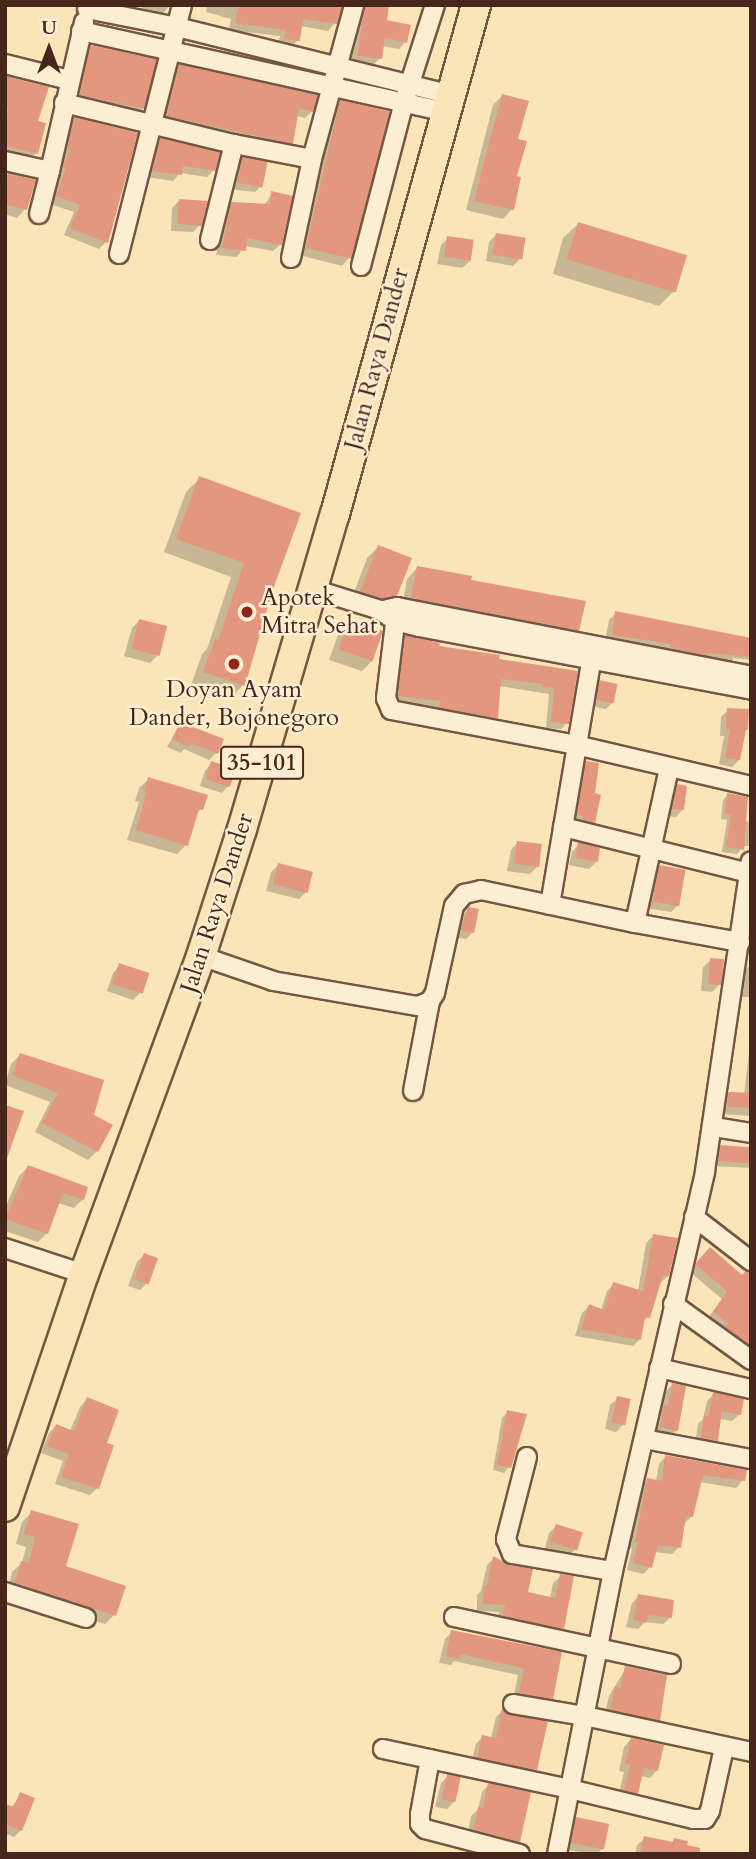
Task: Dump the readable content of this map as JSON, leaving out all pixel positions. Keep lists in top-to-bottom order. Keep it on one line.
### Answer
{"streets":{"main road":["Jalan Raya Dander","35-101"]},"places":["Apotek Mitra Sehat","Doyan Ayam Dander, Bojonegoro"],"north":"top"}
